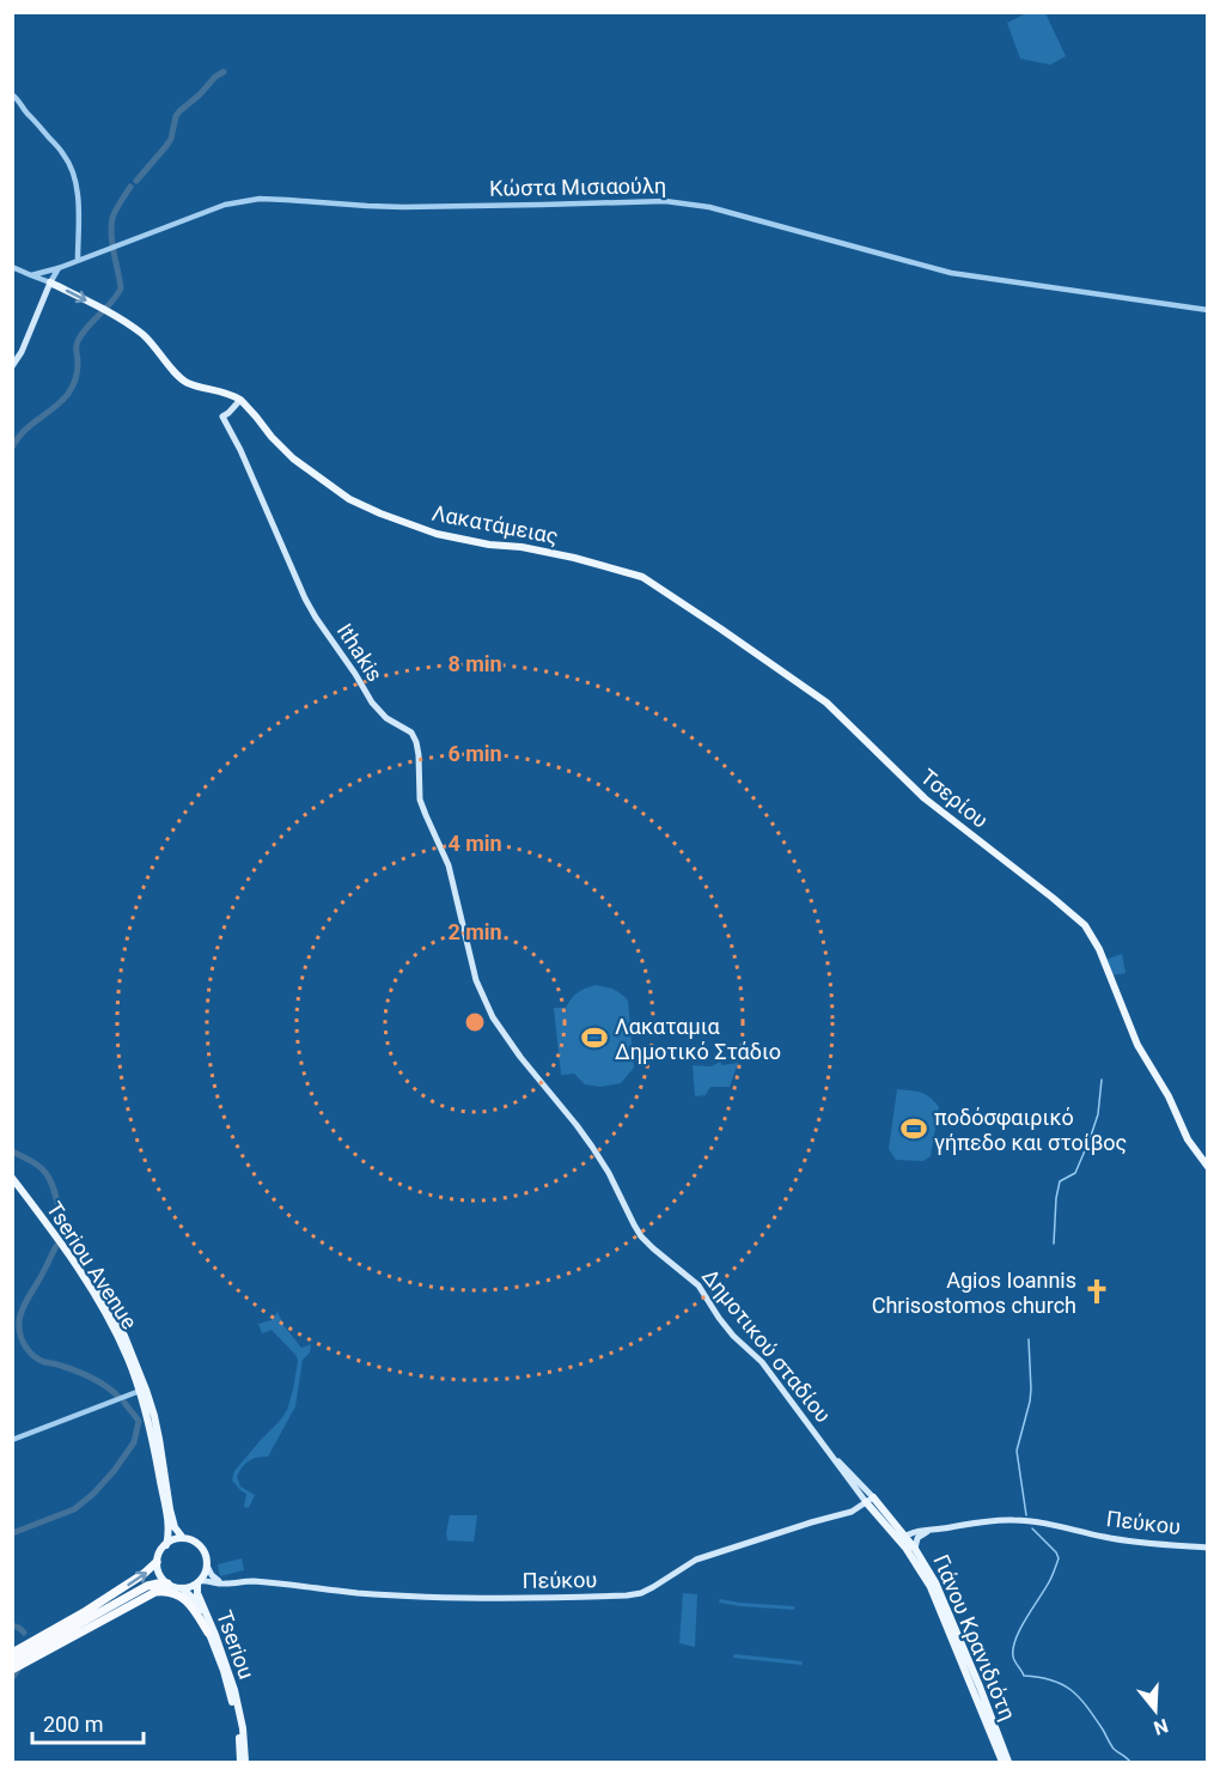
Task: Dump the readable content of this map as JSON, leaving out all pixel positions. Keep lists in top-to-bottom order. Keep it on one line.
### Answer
{"streets":{"main road":["Λακατάμειας","Ithakis","Τσερίου","Tseriou Avenue","Δημοτικού σταδίου","Πεύκου","Γιάνου Κρανιδιότη","Tseriou"],"street":["Κώστα Μισιαούλη"]},"crossings":[["Λακατάμειας","Ithakis"],["Λακατάμειας","Τσερίου"],["Ithakis","Δημοτικού σταδίου"],["Tseriou Avenue","Πεύκου"],["Tseriou Avenue","Tseriou"],["Πεύκου","Γιάνου Κρανιδιότη"],["Πεύκου","Tseriou"]],"places":{"sports":["Λακαταμια Δημοτικό Στάδιο","ποδόσφαιρικό γήπεδο και στοίβος"],"church":["Agios Ioannis Chrisostomos church"]},"scale_bar":"200 m","north":"bottom","rings":["8 min","6 min","4 min","2 min"]}
